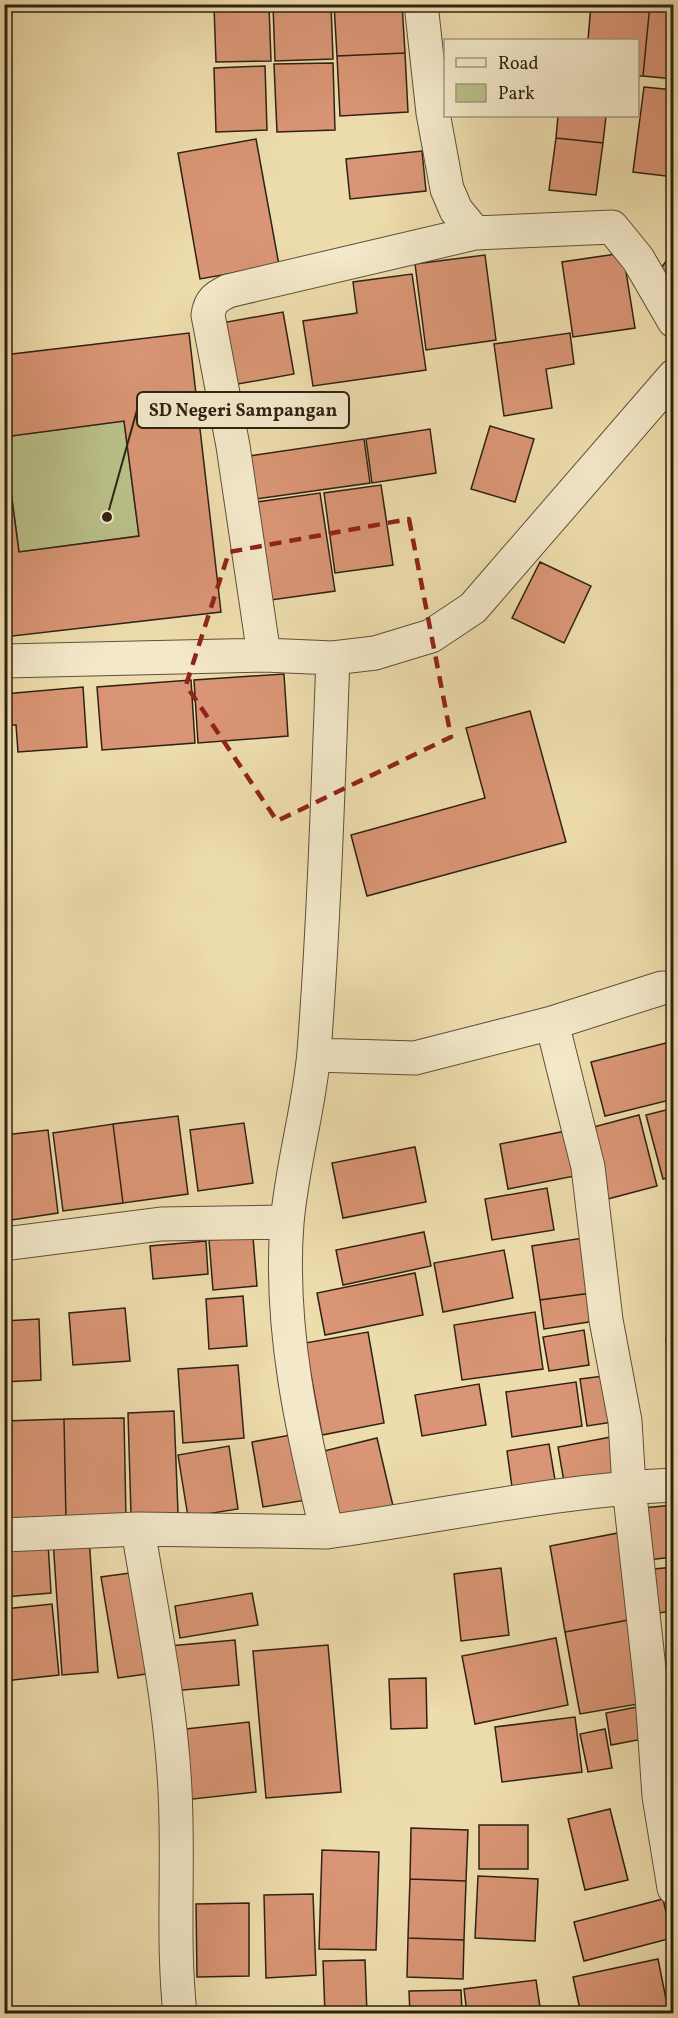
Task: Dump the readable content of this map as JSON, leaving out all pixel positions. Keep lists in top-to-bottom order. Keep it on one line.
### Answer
{"places":["SD Negeri Sampangan"],"legend":["Road","Park"]}
